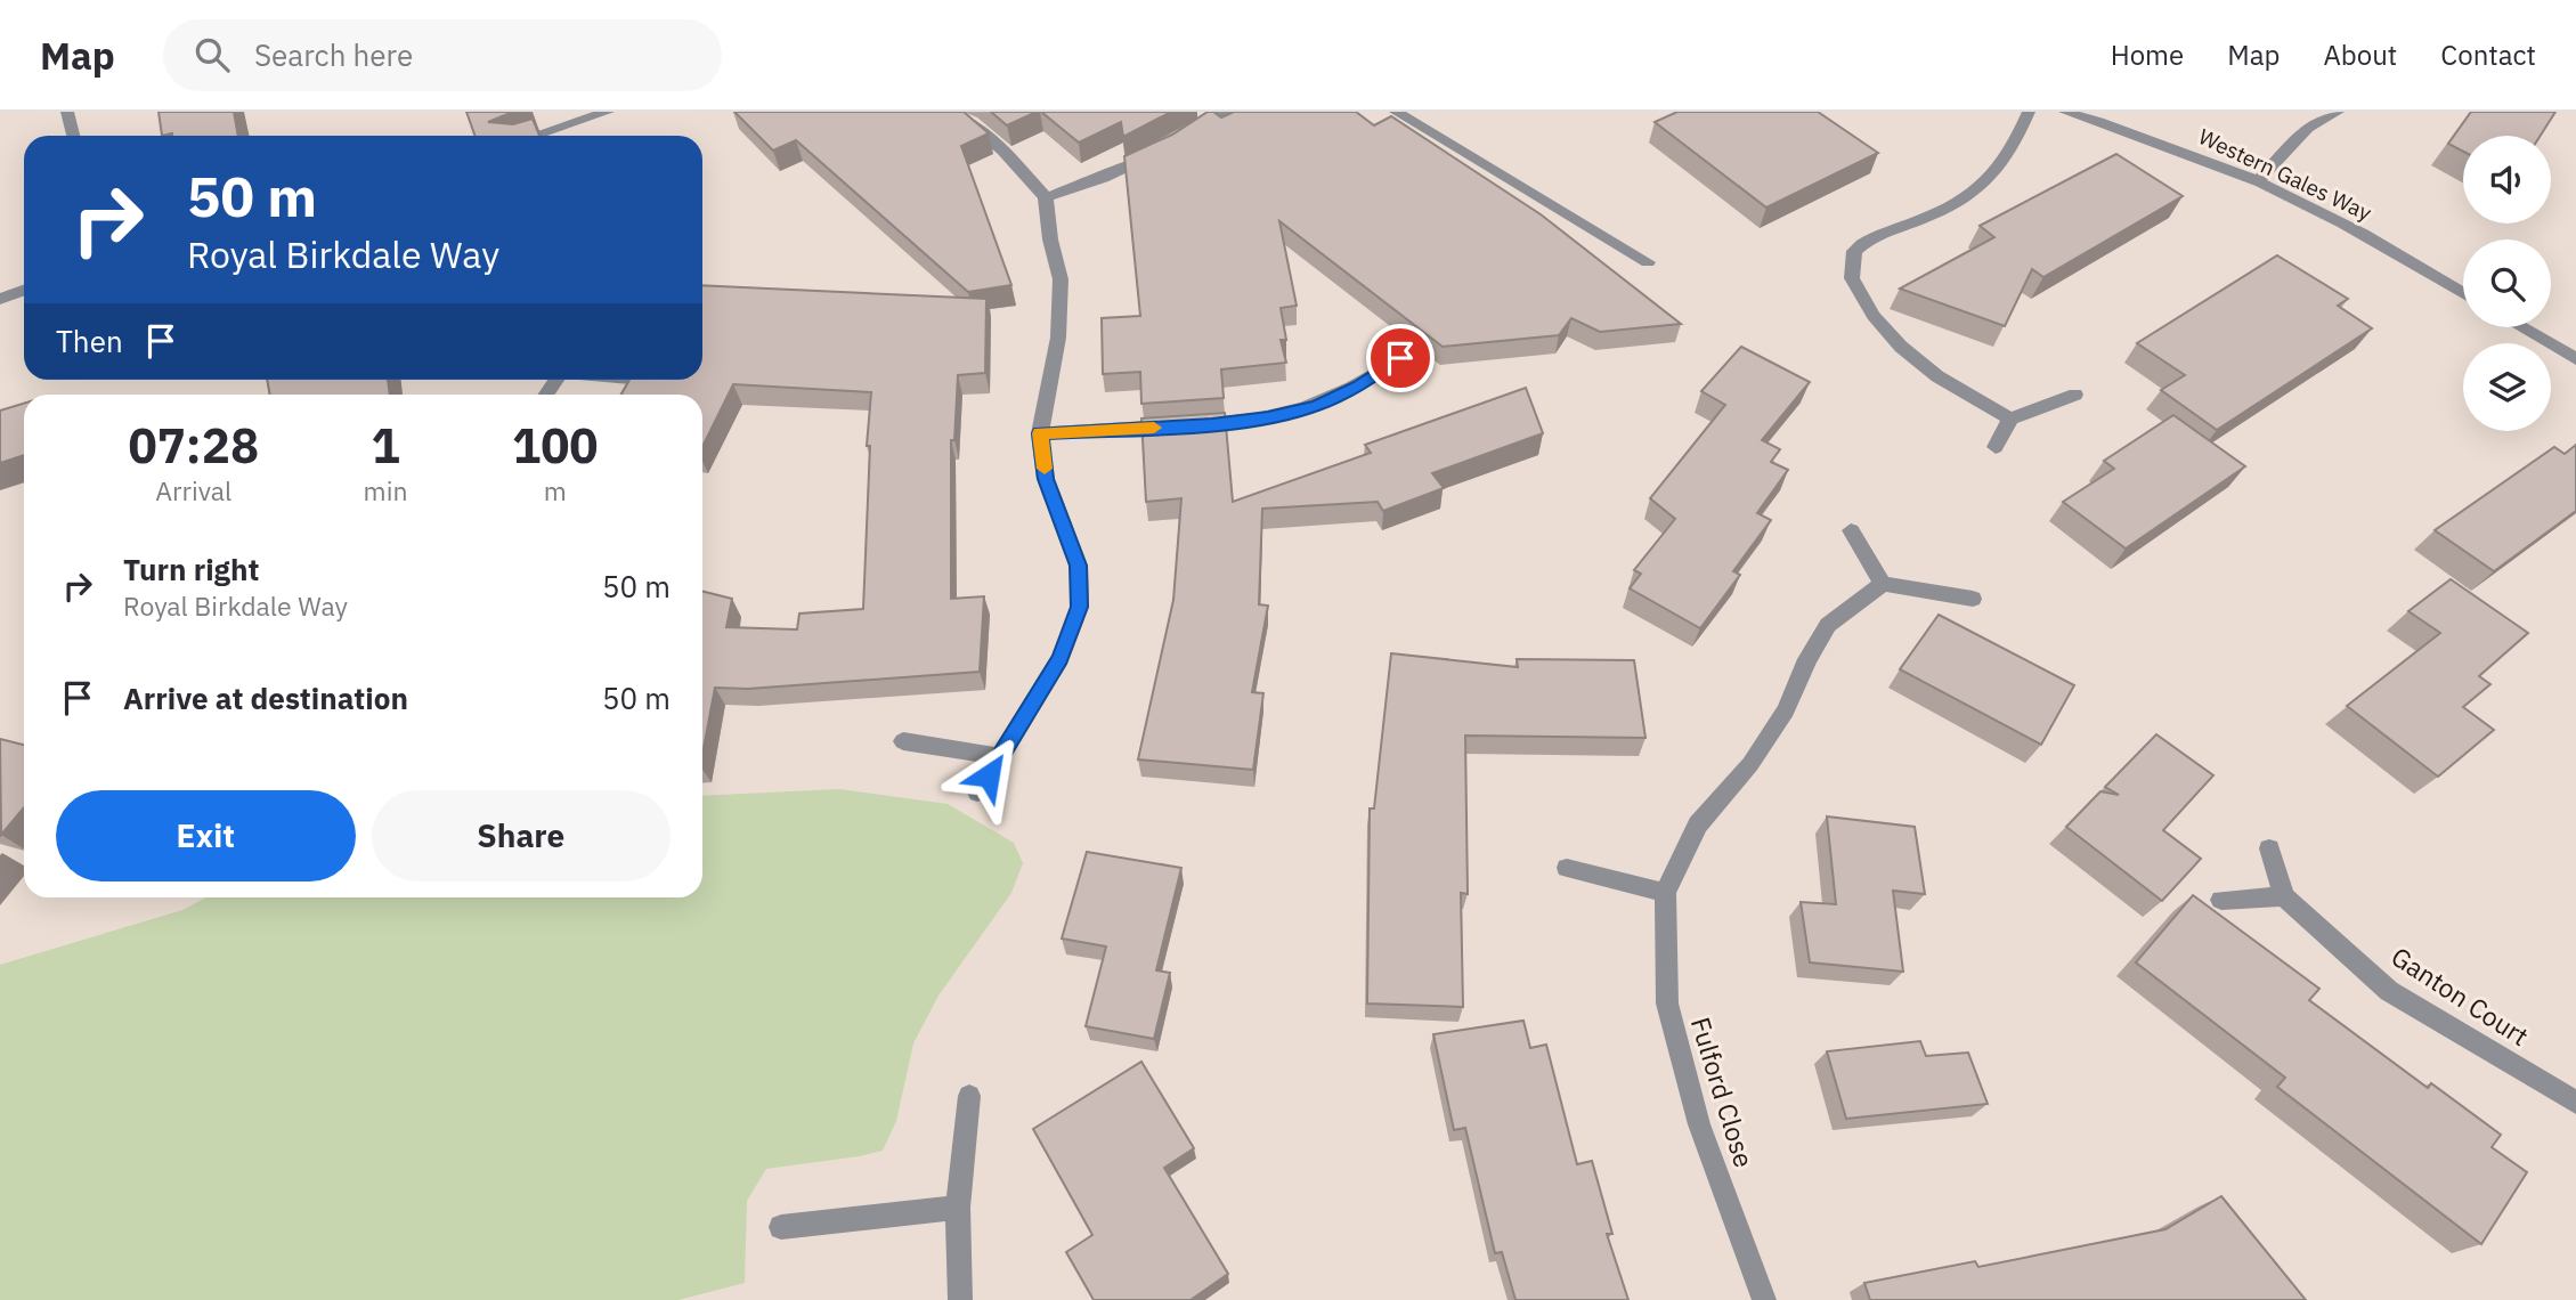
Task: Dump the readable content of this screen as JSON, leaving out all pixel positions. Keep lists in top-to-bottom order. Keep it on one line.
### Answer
{"streets":{"street":["Western Gales Way","Ganton Court","Fulford Close"]},"page":{"header":"Map","search":"Search here","nav":["Home","Map","About","Contact"],"turn":["50 m","Royal Birkdale Way"],"then":"Then","eta":["07:28","Arrival","1","min","100","m"],"list":[{"name":"Turn right","note":"Royal Birkdale Way","value":"50 m"},{"name":"Arrive at destination","value":"50 m"}],"buttons":["Exit","Share"]}}
